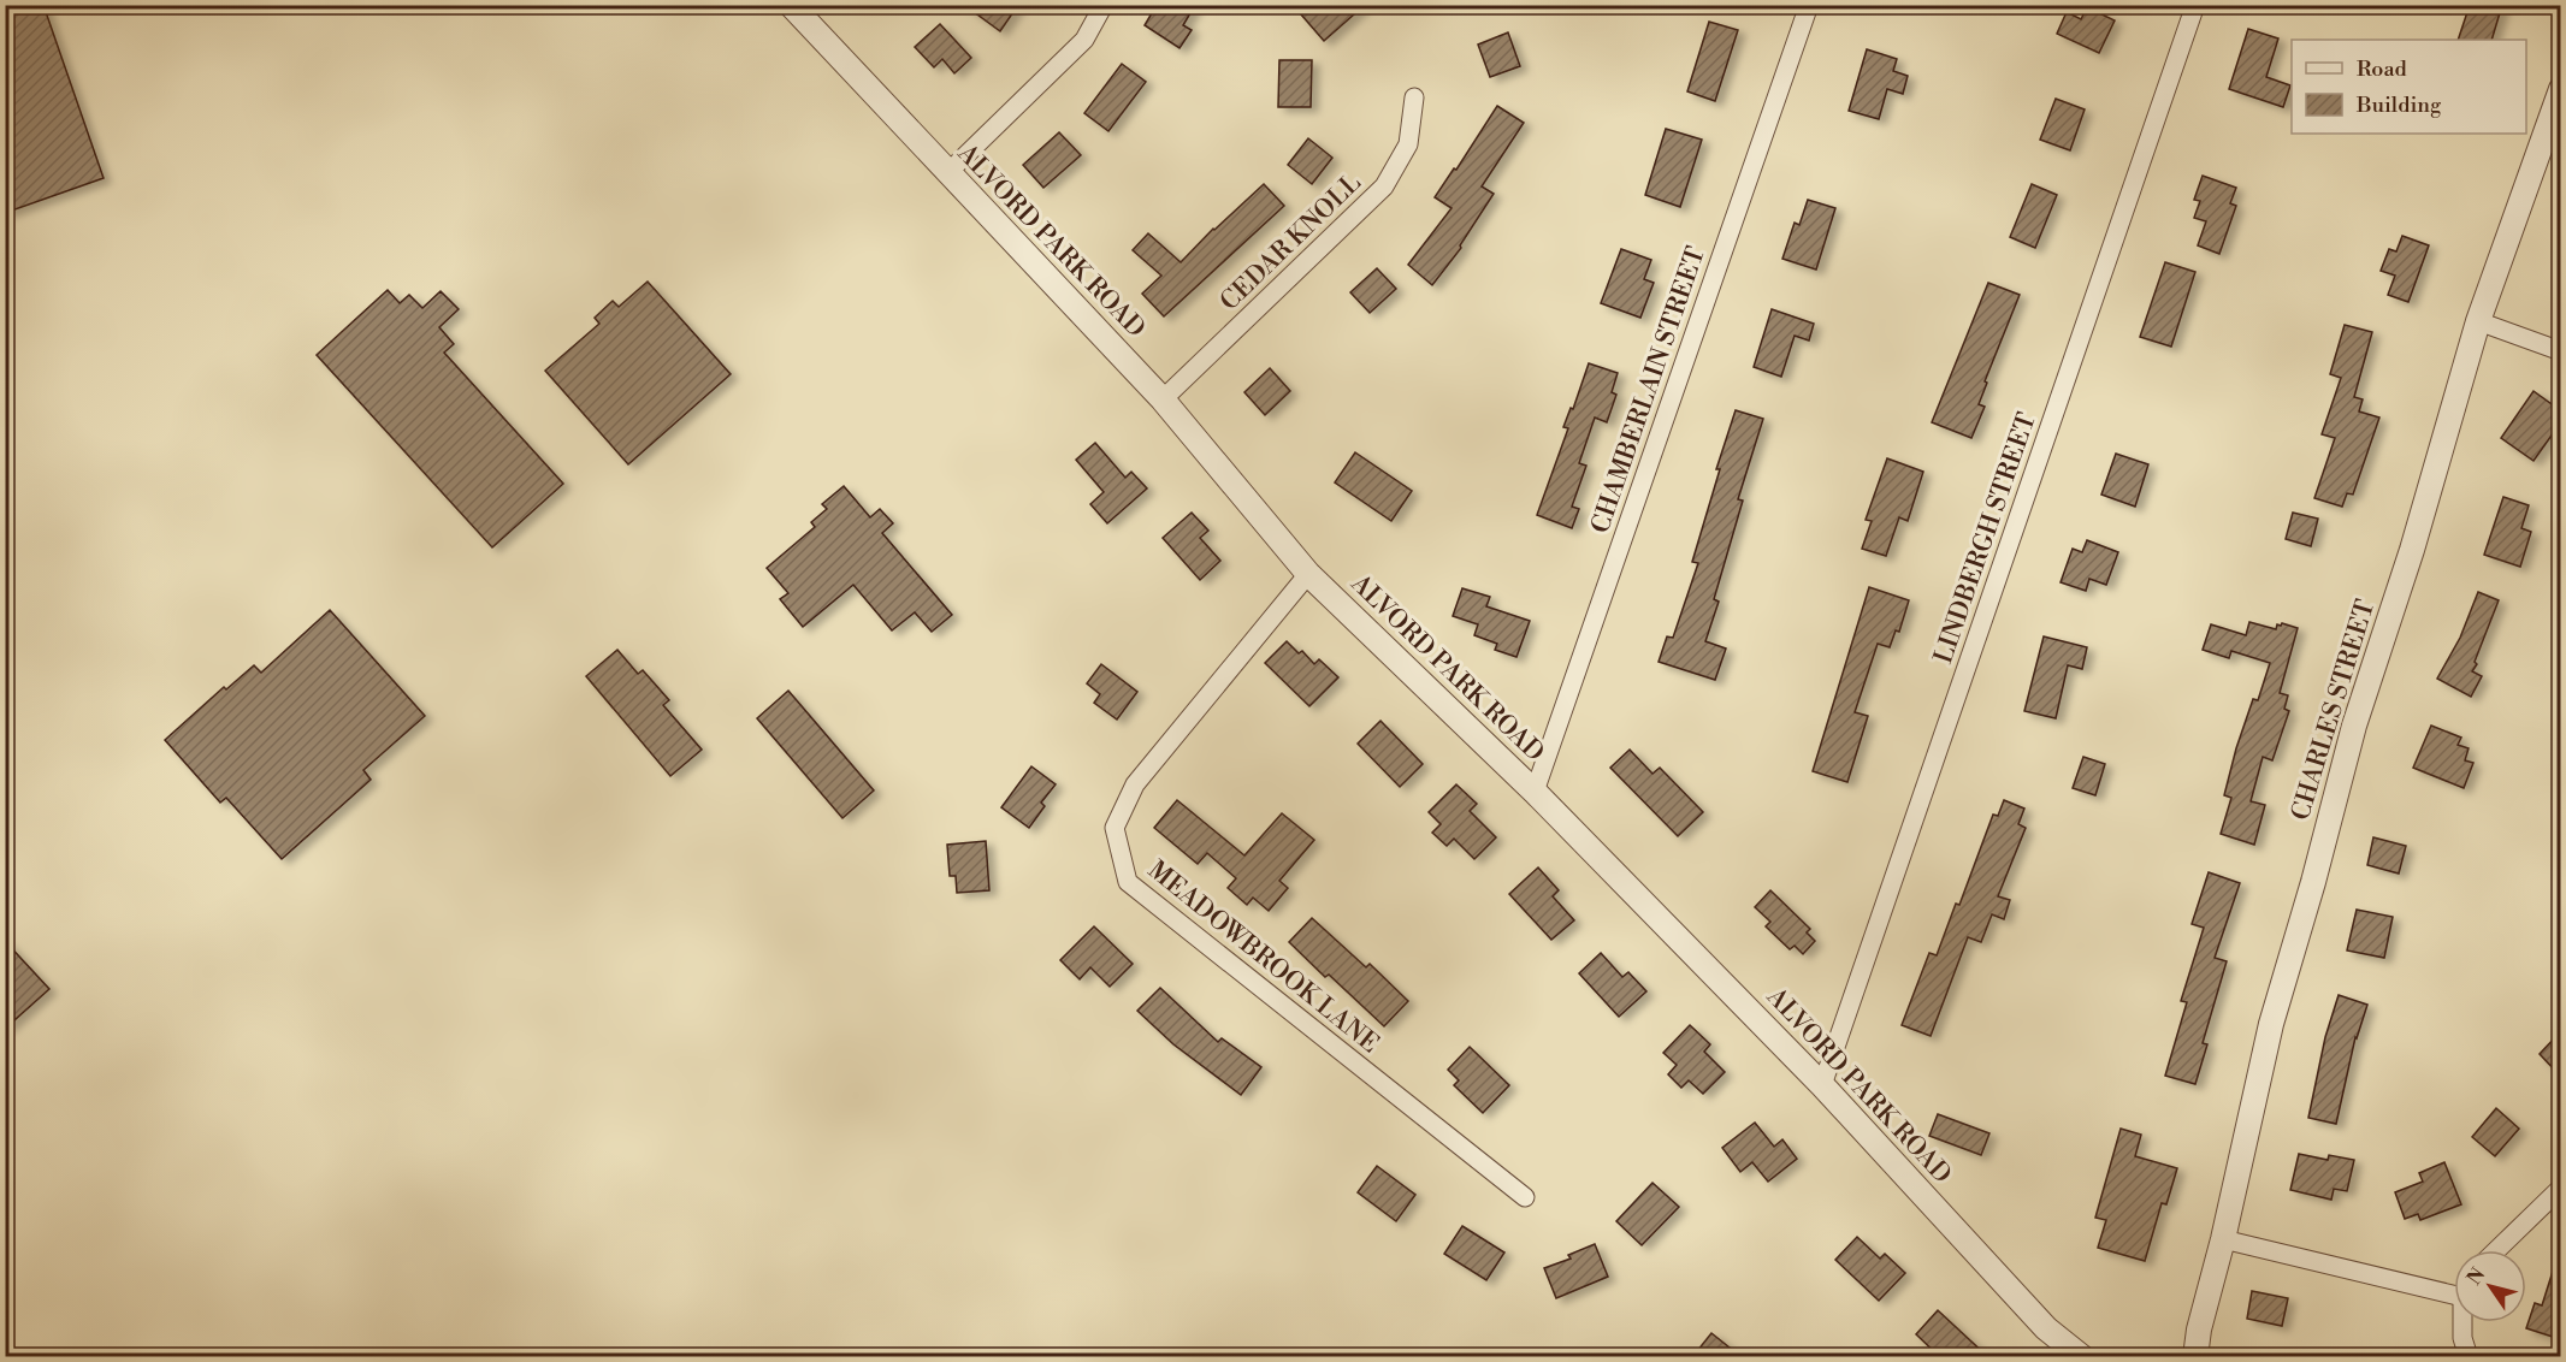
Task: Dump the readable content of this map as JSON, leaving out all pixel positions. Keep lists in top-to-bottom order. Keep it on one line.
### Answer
{"streets":{"street":["ALVORD PARK ROAD","CEDAR KNOLL","CHAMBERLAIN STREET","LINDBERGH STREET","CHARLES STREET","MEADOWBROOK LANE"]},"crossings":[["ALVORD PARK ROAD","CEDAR KNOLL"],["ALVORD PARK ROAD","CHAMBERLAIN STREET"],["ALVORD PARK ROAD","LINDBERGH STREET"],["ALVORD PARK ROAD","MEADOWBROOK LANE"]],"legend":["Road","Building"],"north":"top left"}
